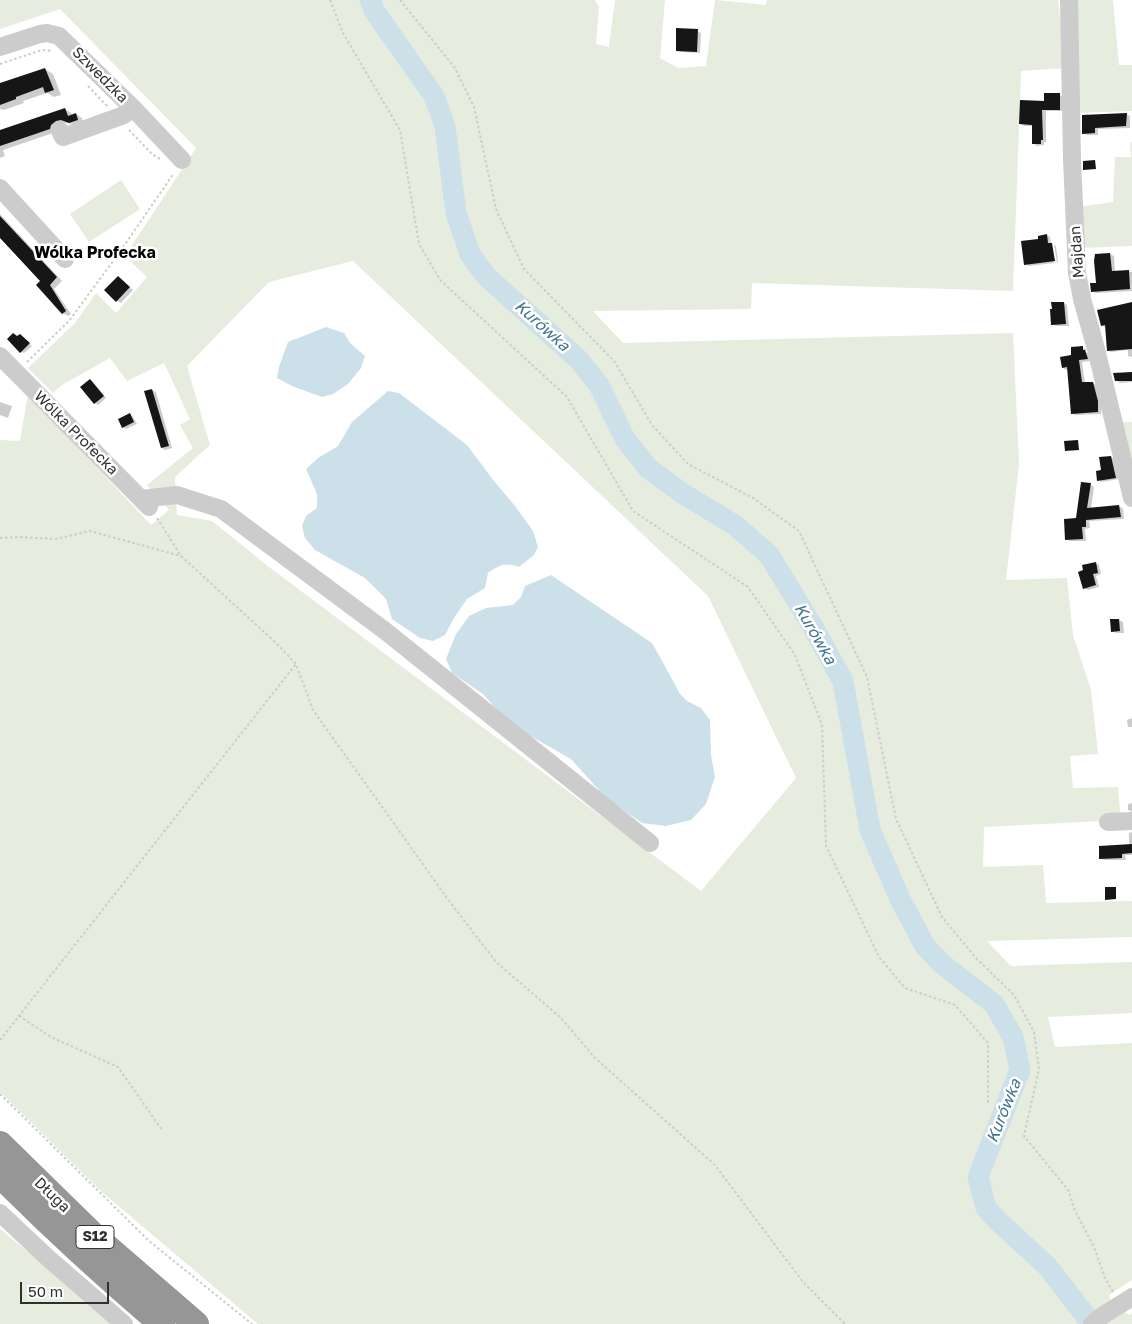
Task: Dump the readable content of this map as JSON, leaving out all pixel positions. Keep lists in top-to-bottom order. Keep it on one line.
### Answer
{"streets":{"highway":["Długa","S12"],"street":["Szwedzka","Majdan","Wólka Profecka"]},"districts":["Wólka Profecka"],"water":["Kurówka"],"scale_bar":"50 m"}
